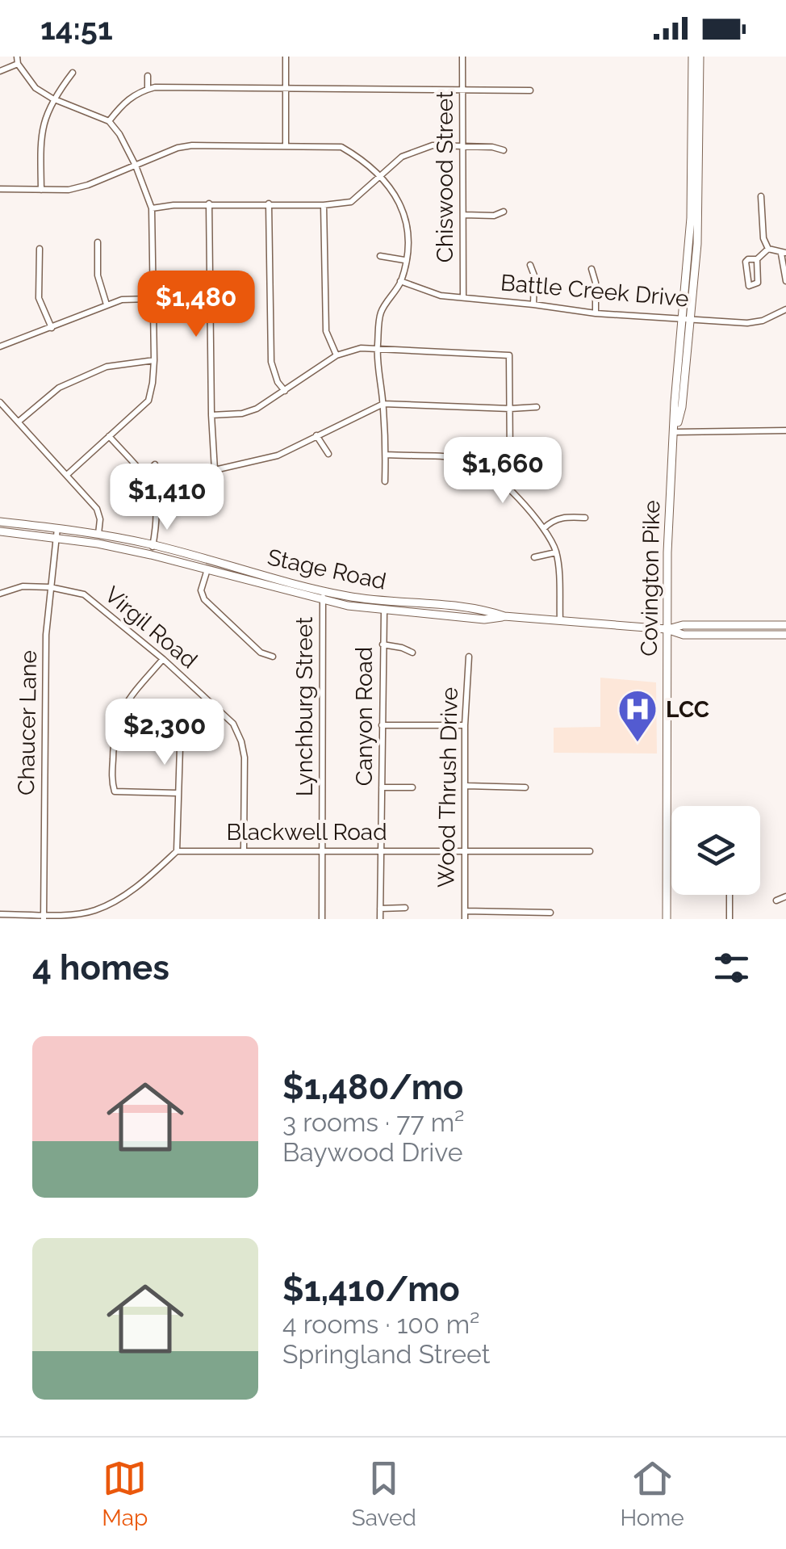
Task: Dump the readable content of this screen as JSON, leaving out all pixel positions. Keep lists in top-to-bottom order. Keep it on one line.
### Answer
{"streets":{"main road":["Stage Road","Covington Pike"],"street":["Chiswood Street","Battle Creek Drive","Virgil Road","Lynchburg Street","Canyon Road","Chaucer Lane","Wood Thrush Drive","Blackwell Road"]},"crossings":[["Chiswood Street","Battle Creek Drive"],["Battle Creek Drive","Covington Pike"],["Stage Road","Covington Pike"],["Stage Road","Lynchburg Street"],["Stage Road","Canyon Road"],["Stage Road","Chaucer Lane"],["Virgil Road","Chaucer Lane"],["Virgil Road","Blackwell Road"],["Lynchburg Street","Blackwell Road"],["Canyon Road","Blackwell Road"],["Wood Thrush Drive","Blackwell Road"]],"places":{"hospital":["LCC"]},"page":{"status":"14:51","price":["$1,480","$1,660","$1,410","$2,300"],"heading":"4 homes","list":[{"name":"$1,480/mo","note":"3 rooms · 77 m² · Baywood Drive"},{"name":"$1,410/mo","note":"4 rooms · 100 m² · Springland Street"}],"tabs":["Map","Saved","Home"]}}
